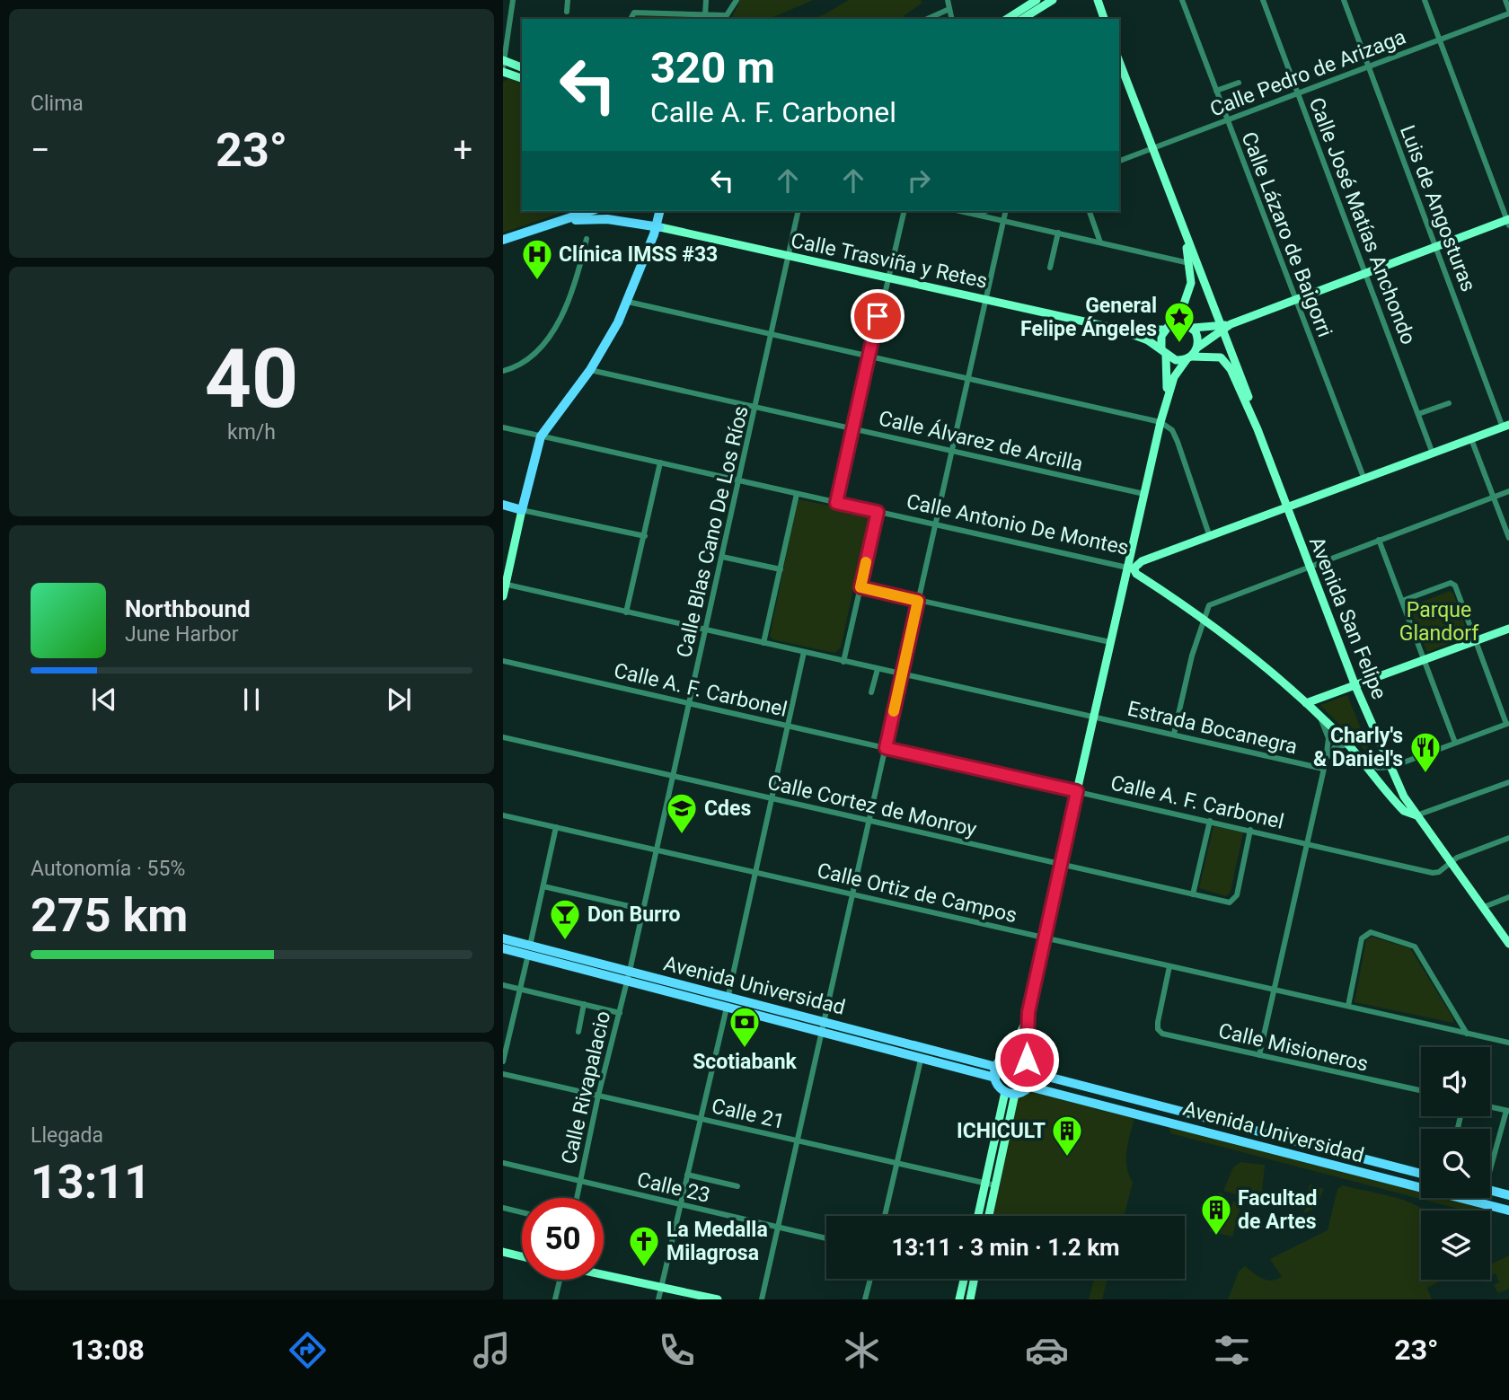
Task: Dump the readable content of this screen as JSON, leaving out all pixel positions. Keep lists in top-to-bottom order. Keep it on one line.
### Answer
{"streets":{"main road":["Calle Trasviña y Retes","Calle Antonio De Montes","Avenida San Felipe","Avenida Universidad"],"street":["Calle Pedro de Arizaga","Luis de Angosturas","Calle José Matías Anchondo","Calle Lázaro de Baigorri","Calle Álvarez de Arcilla","Calle Blas Cano De Los Ríos","Calle A. F. Carbonel","Estrada Bocanegra","Calle Cortez de Monroy","Calle Ortiz de Campos","Calle Misioneros","Calle Rivapalacio","Calle 21","Calle 23"]},"crossings":[["Calle Pedro de Arizaga","Luis de Angosturas"],["Calle Pedro de Arizaga","Calle José Matías Anchondo"],["Calle Pedro de Arizaga","Calle Lázaro de Baigorri"],["Calle Pedro de Arizaga","Avenida San Felipe"],["Luis de Angosturas","Calle Antonio De Montes"],["Calle José Matías Anchondo","Calle Antonio De Montes"],["Calle Lázaro de Baigorri","Calle Antonio De Montes"],["Calle Trasviña y Retes","Calle Blas Cano De Los Ríos"],["Calle Trasviña y Retes","Avenida San Felipe"],["Calle Álvarez de Arcilla","Calle Blas Cano De Los Ríos"],["Calle Antonio De Montes","Calle Blas Cano De Los Ríos"],["Calle Antonio De Montes","Avenida San Felipe"],["Calle Blas Cano De Los Ríos","Calle A. F. Carbonel"],["Calle Blas Cano De Los Ríos","Estrada Bocanegra"],["Calle Blas Cano De Los Ríos","Calle Cortez de Monroy"],["Calle Blas Cano De Los Ríos","Calle Ortiz de Campos"],["Calle Blas Cano De Los Ríos","Avenida Universidad"],["Calle Blas Cano De Los Ríos","Calle Rivapalacio"],["Calle A. F. Carbonel","Calle Cortez de Monroy"],["Calle Ortiz de Campos","Calle Misioneros"],["Avenida Universidad","Calle Rivapalacio"],["Calle Rivapalacio","Calle 21"],["Calle Rivapalacio","Calle 23"]],"parks":["Parque Glandorf"],"places":{"hospital":["Clínica IMSS #33"],"place":["General Felipe Ángeles"],"restaurant":["Charly's & Daniel's"],"school or university":["Cdes"],"bar":["Don Burro"],"bank":["Scotiabank"],"building":["ICHICULT","Facultad de Artes"],"church":["La Medalla Milagrosa"]},"page":{"tile":["Clima",["40","km/h"],["Autonomía · 55%","275 km"],["Llegada","13:11"]],"turn":["320 m","Calle A. F. Carbonel"],"heat":["−","23°","+"],"song":["Northbound","June Harbor"],"limit":"50","trip":"13:11 · 3 min · 1.2 km","tabs":["13:08","23°"]}}
